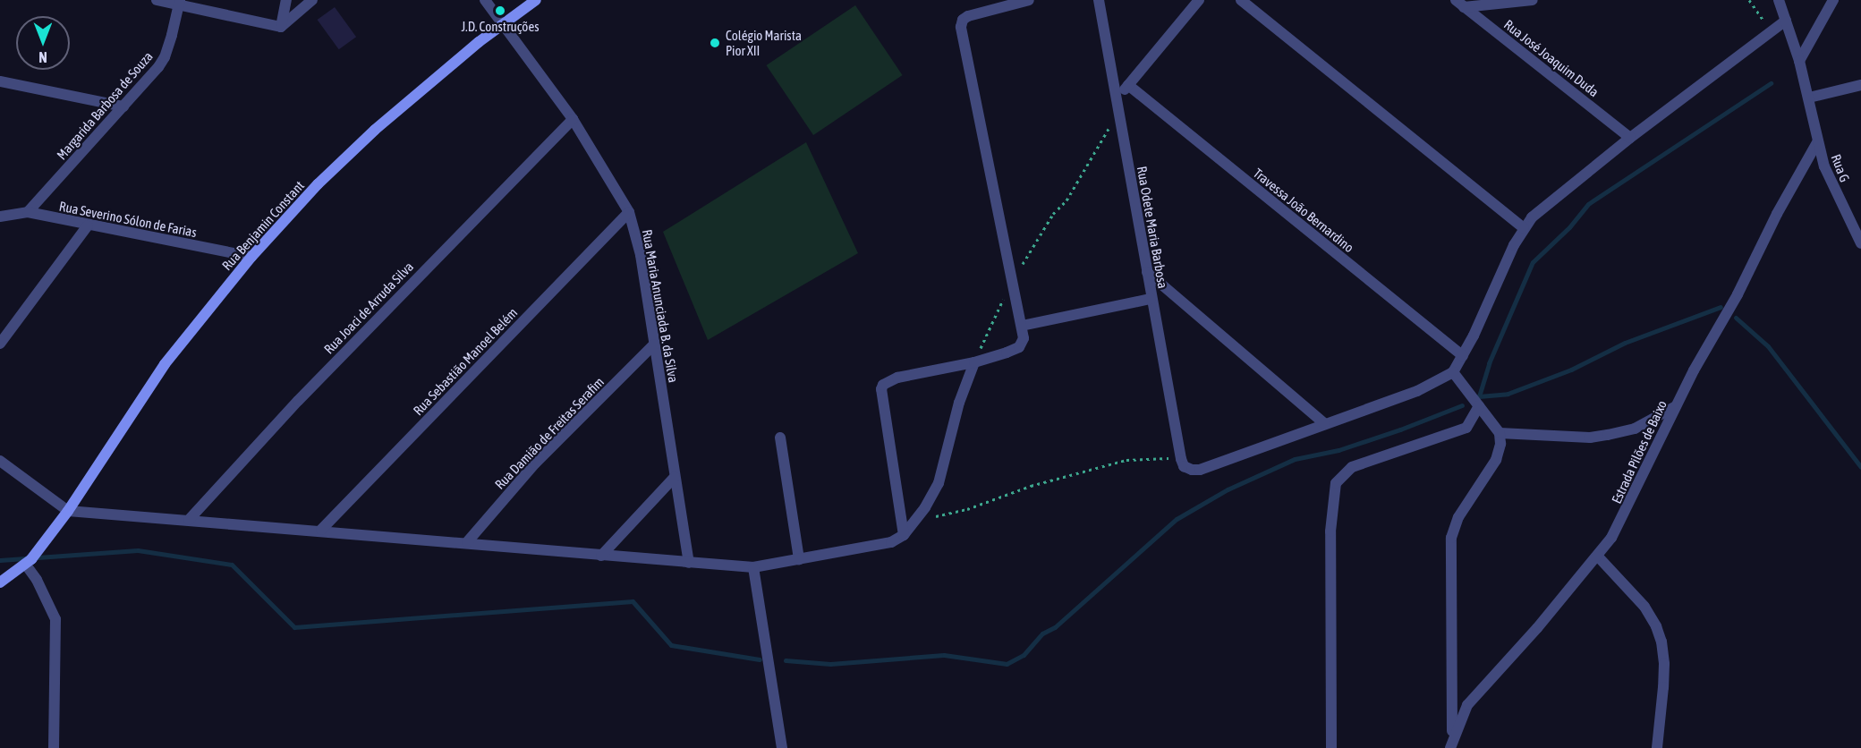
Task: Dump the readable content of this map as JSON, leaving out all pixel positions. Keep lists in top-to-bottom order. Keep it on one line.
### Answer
{"streets":{"main road":["Rua Benjamin Constant"],"street":["Rua José Joaquim Duda","Margarida Barbosa de Souza","Rua G","Travessa João Bernardino","Rua Severino Sólon de Farias","Rua Odete Maria Barbosa","Rua Maria Anunciada B. da Silva","Rua Joaci de Arruda Silva","Rua Sebastião Manoel Belém","Rua Damião de Freitas Serafim","Estrada Pilões de Baixo"]},"crossings":[["Margarida Barbosa de Souza","Rua Severino Sólon de Farias"],["Rua G","Estrada Pilões de Baixo"],["Rua Severino Sólon de Farias","Rua Benjamin Constant"],["Rua Benjamin Constant","Rua Maria Anunciada B. da Silva"],["Rua Maria Anunciada B. da Silva","Rua Joaci de Arruda Silva"],["Rua Maria Anunciada B. da Silva","Rua Sebastião Manoel Belém"],["Rua Maria Anunciada B. da Silva","Rua Damião de Freitas Serafim"]],"places":["J.D. Construções","Colégio Marista Pior XII"],"north":"bottom"}
